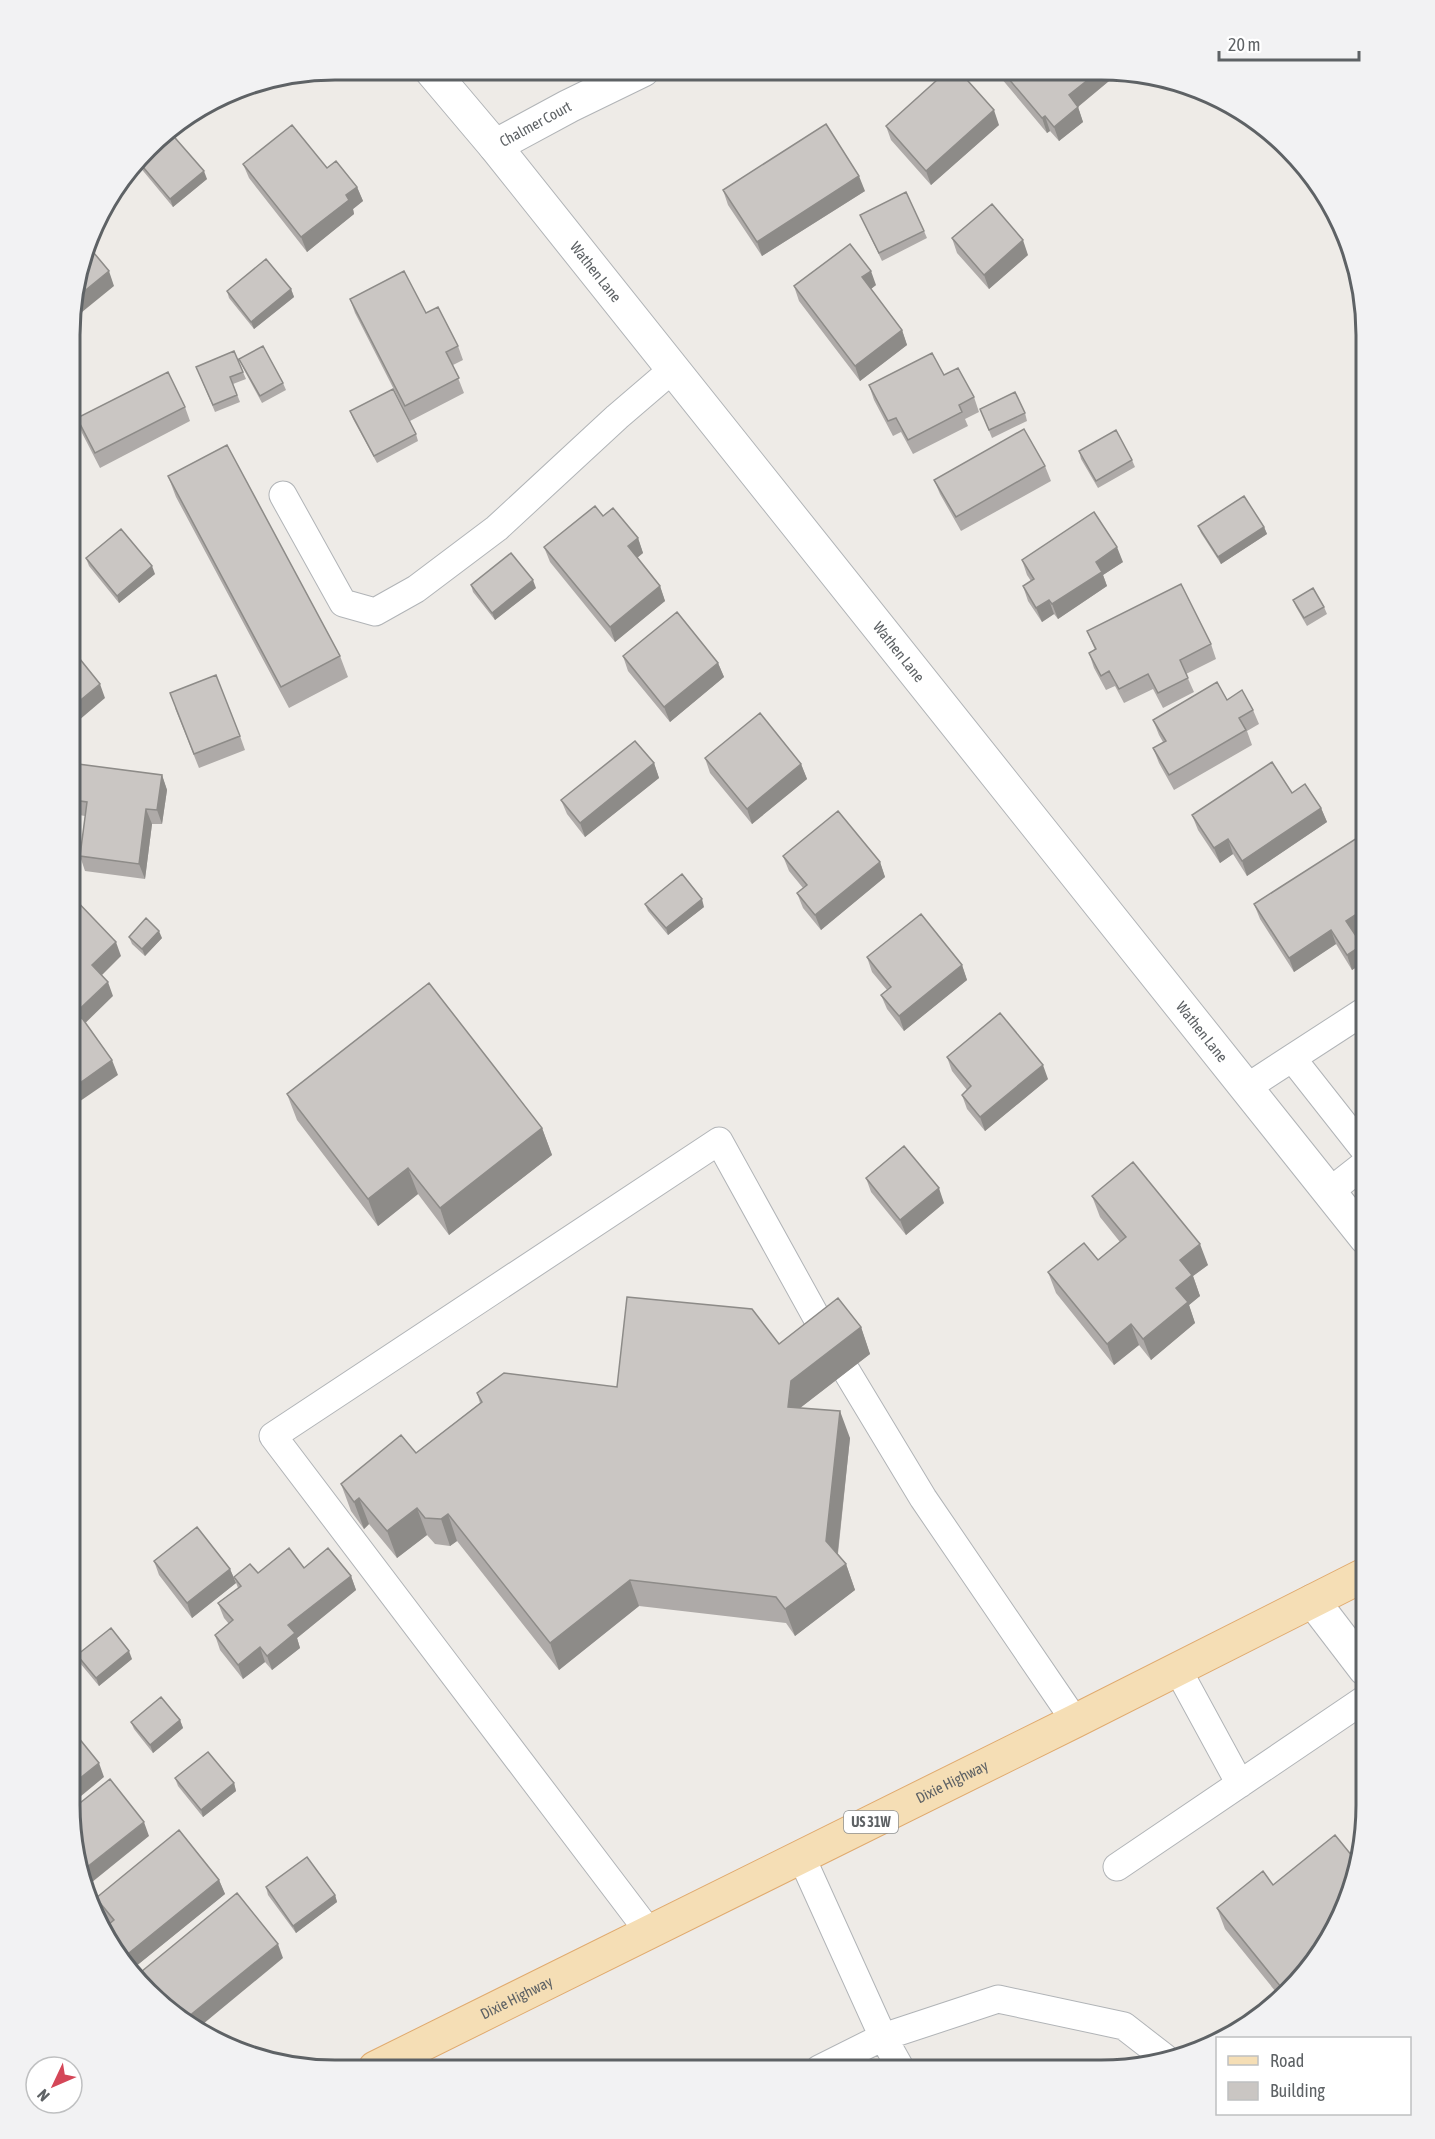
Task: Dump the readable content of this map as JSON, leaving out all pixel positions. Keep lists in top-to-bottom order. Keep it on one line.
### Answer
{"streets":{"main road":["Dixie Highway","US 31W"],"street":["Chalmer Court","Wathen Lane"]},"crossings":[["Chalmer Court","Wathen Lane"]],"legend":["Road","Building"],"scale_bar":"20 m","north":"bottom left"}
